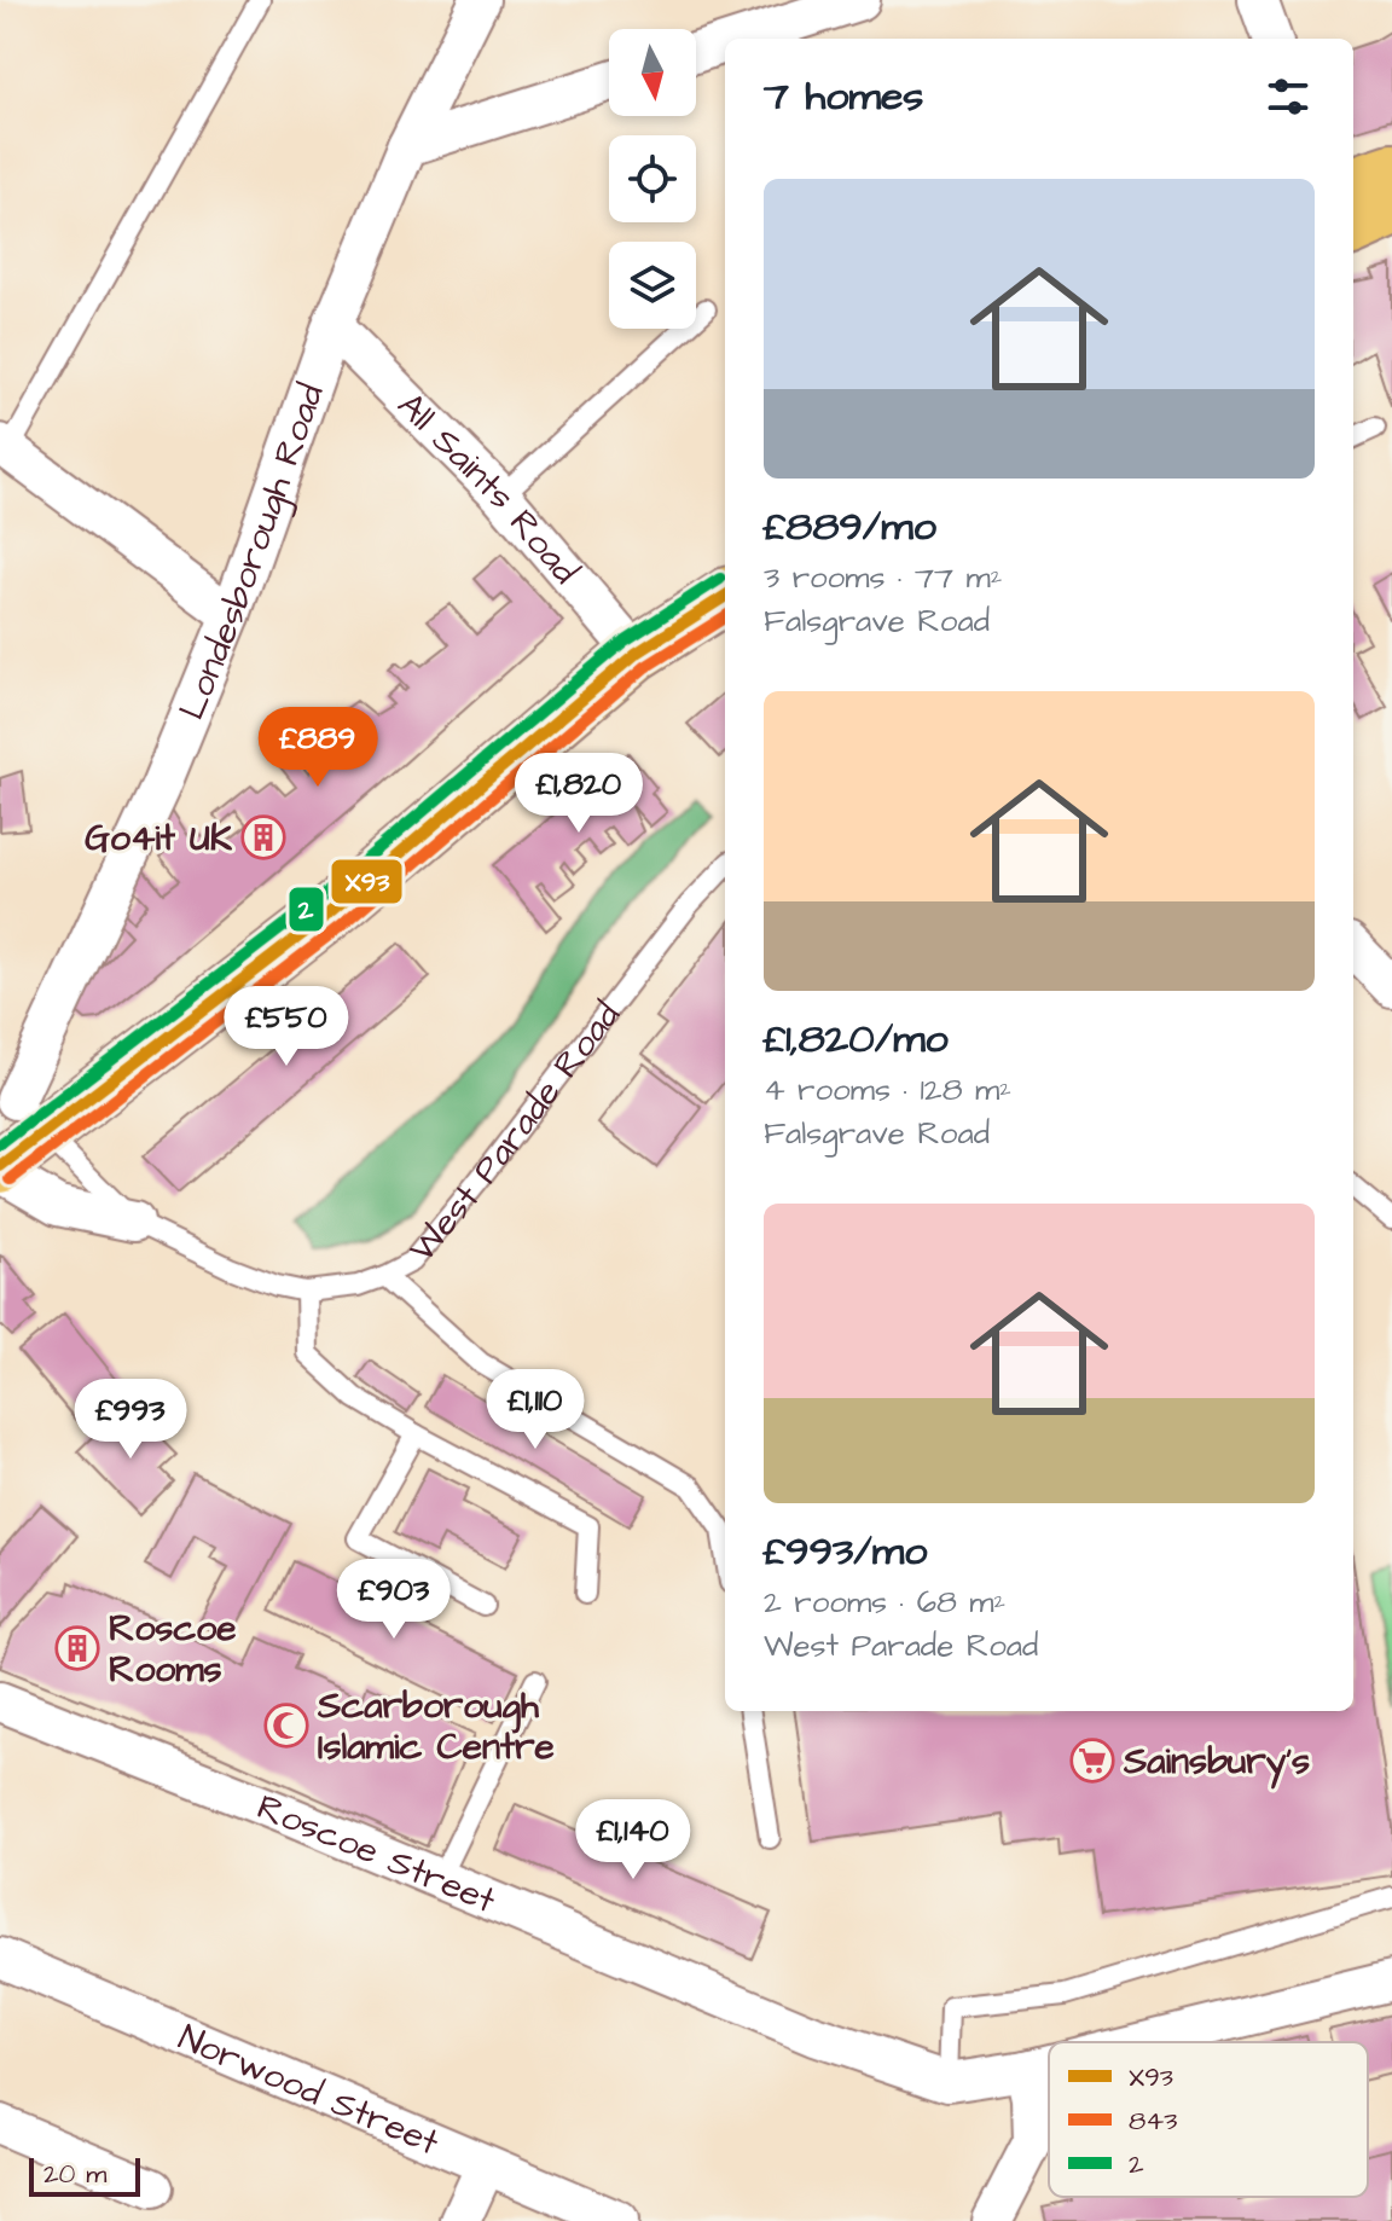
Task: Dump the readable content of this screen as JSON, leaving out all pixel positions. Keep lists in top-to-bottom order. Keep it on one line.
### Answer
{"streets":{"street":["All Saints Road","Londesborough Road","West Parade Road","Roscoe Street","Norwood Street"]},"crossings":[["All Saints Road","Londesborough Road"],["Londesborough Road","West Parade Road"]],"places":{"building":["Go4it UK","Roscoe Rooms"],"mosque":["Scarborough Islamic Centre"],"supermarket":["Sainsbury's"]},"lines":["transit line 2","transit line X93","transit line 843"],"legend":["X93","843","2"],"scale_bar":"20 m","north":"bottom","page":{"heading":"7 homes","list":[{"name":"£889/mo","note":"3 rooms · 77 m² · Falsgrave Road"},{"name":"£1,820/mo","note":"4 rooms · 128 m² · Falsgrave Road"},{"name":"£993/mo","note":"2 rooms · 68 m² · West Parade Road"}],"price":["£889","£1,820","£550","£1,110","£993","£903","£1,140"],"scale":"20 m"}}
